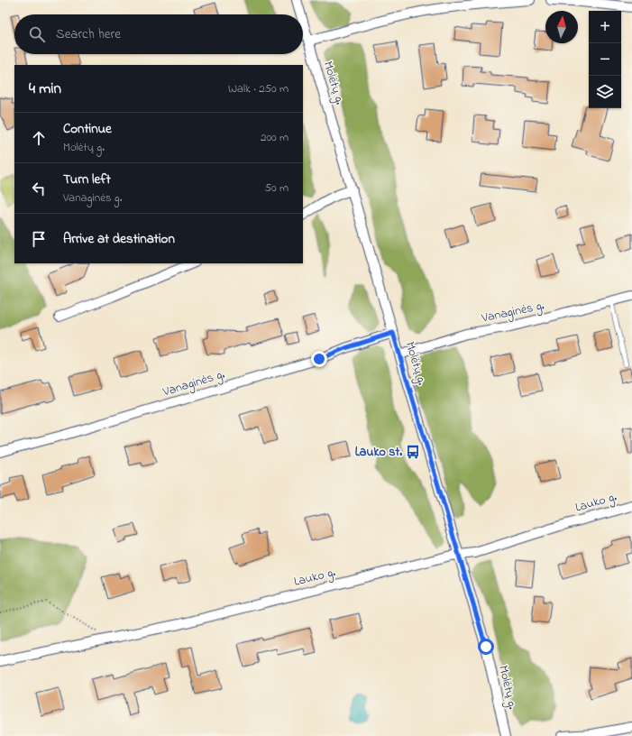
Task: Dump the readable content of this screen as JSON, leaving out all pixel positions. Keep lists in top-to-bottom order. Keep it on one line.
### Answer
{"streets":{"street":["Molėtų g.","Vanaginės g.","Lauko g."]},"crossings":[["Molėtų g.","Vanaginės g."],["Molėtų g.","Lauko g."]],"places":{"bus stop":["Lauko st."]},"north":"top","page":{"map_buttons":["+","−"],"search":"Search here","heading":["4 min","Walk · 250 m"],"list":[["Continue","Molėtų g.","200 m"],["Turn left","Vanaginės g.","50 m"],"Arrive at destination"]}}
